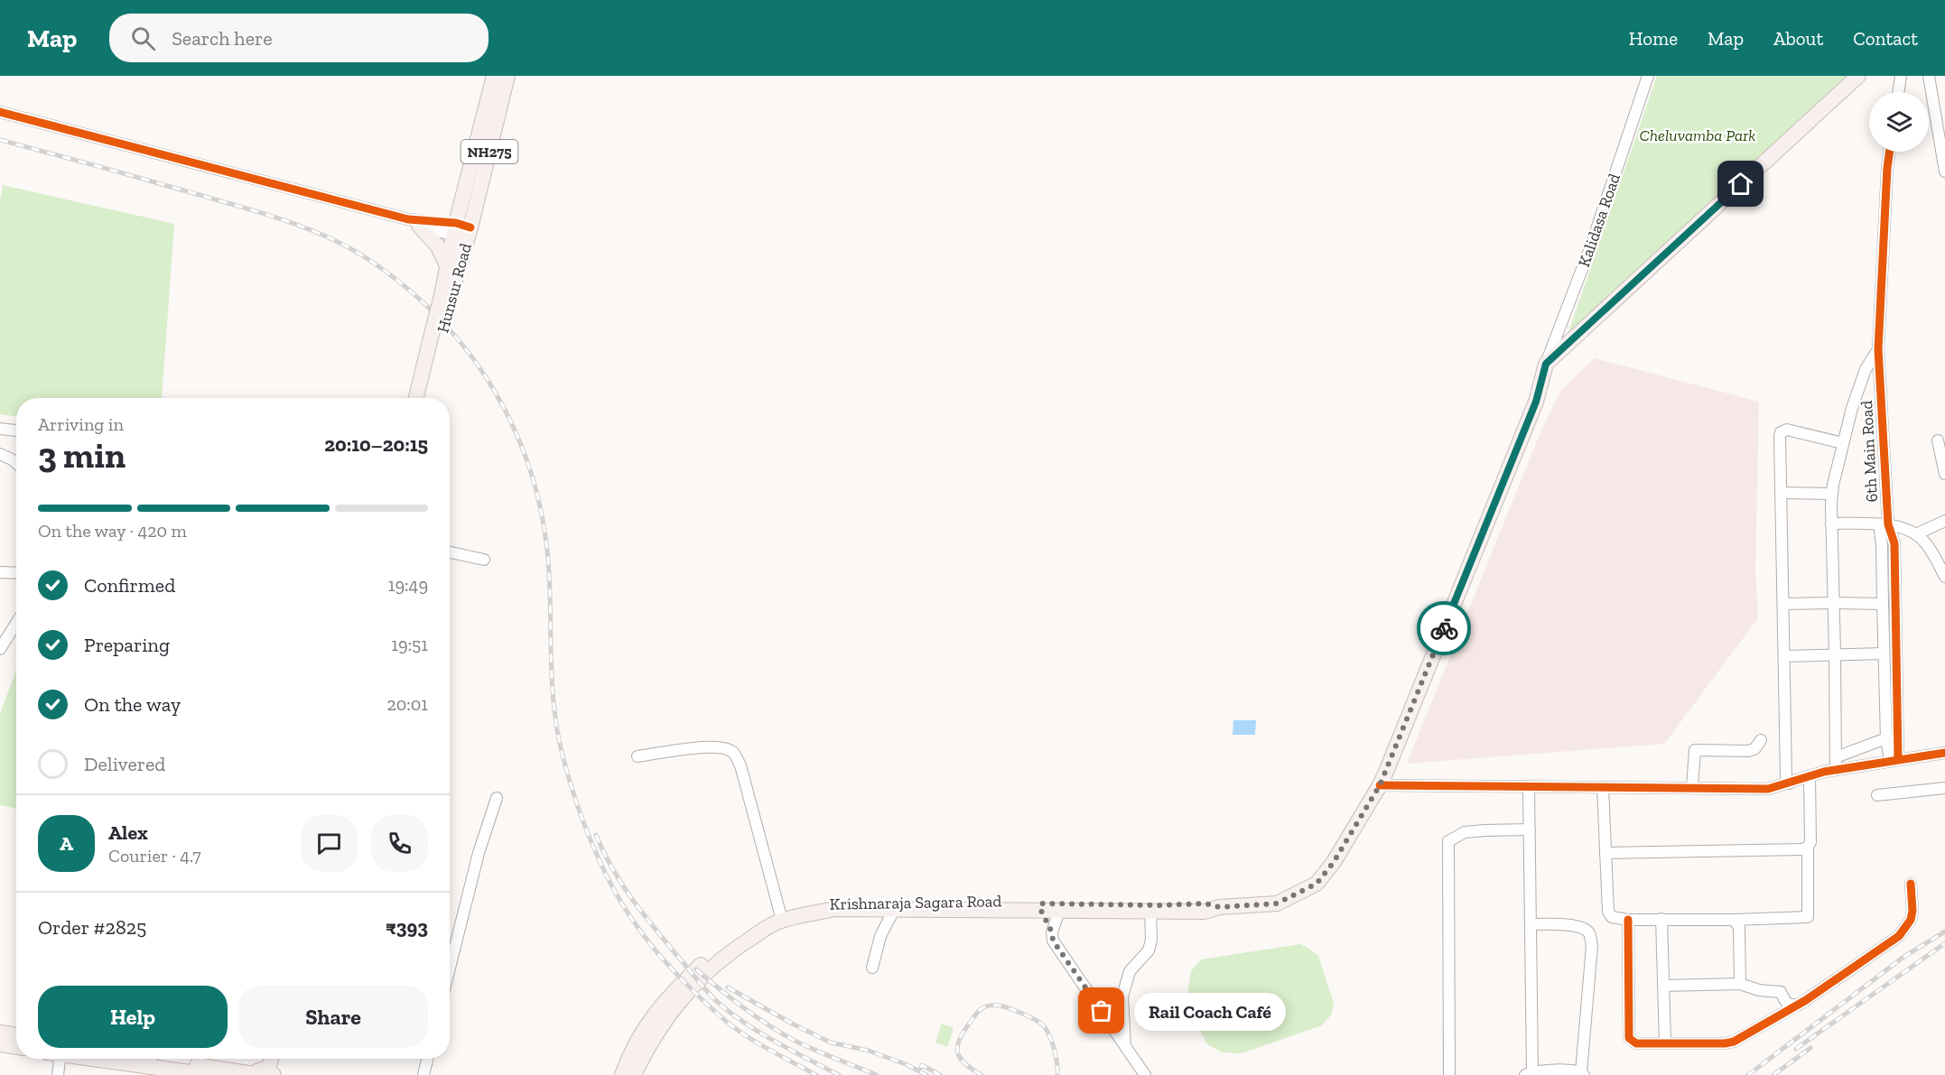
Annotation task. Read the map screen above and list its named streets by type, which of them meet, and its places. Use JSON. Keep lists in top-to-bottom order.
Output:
{
  "streets": {
    "main road": ["NH275", "Hunsur Road", "Krishnaraja Sagara Road"],
    "street": ["Kalidasa Road", "6th Main Road"]
  },
  "crossings": [
    ["Kalidasa Road", "Krishnaraja Sagara Road"]
  ],
  "parks": ["Cheluvamba Park"],
  "places": ["Rail Coach Café"],
  "page": {
    "header": "Map",
    "search": "Search here",
    "nav": [
      "Home",
      "Map",
      "About",
      "Contact"
    ],
    "heading": ["3 min", "Arriving in", "20:10–20:15"],
    "panel": [
      "Alex",
      "Courier · 4.7",
      "Order #2825",
      "₹393"
    ],
    "bar": "On the way · 420 m",
    "list": [
      ["Confirmed", "19:49"],
      ["Preparing", "19:51"],
      ["On the way", "20:01"],
      "Delivered"
    ],
    "round": "A",
    "buttons": ["Help", "Share"],
    "bubble": "Rail Coach Café"
  }
}
